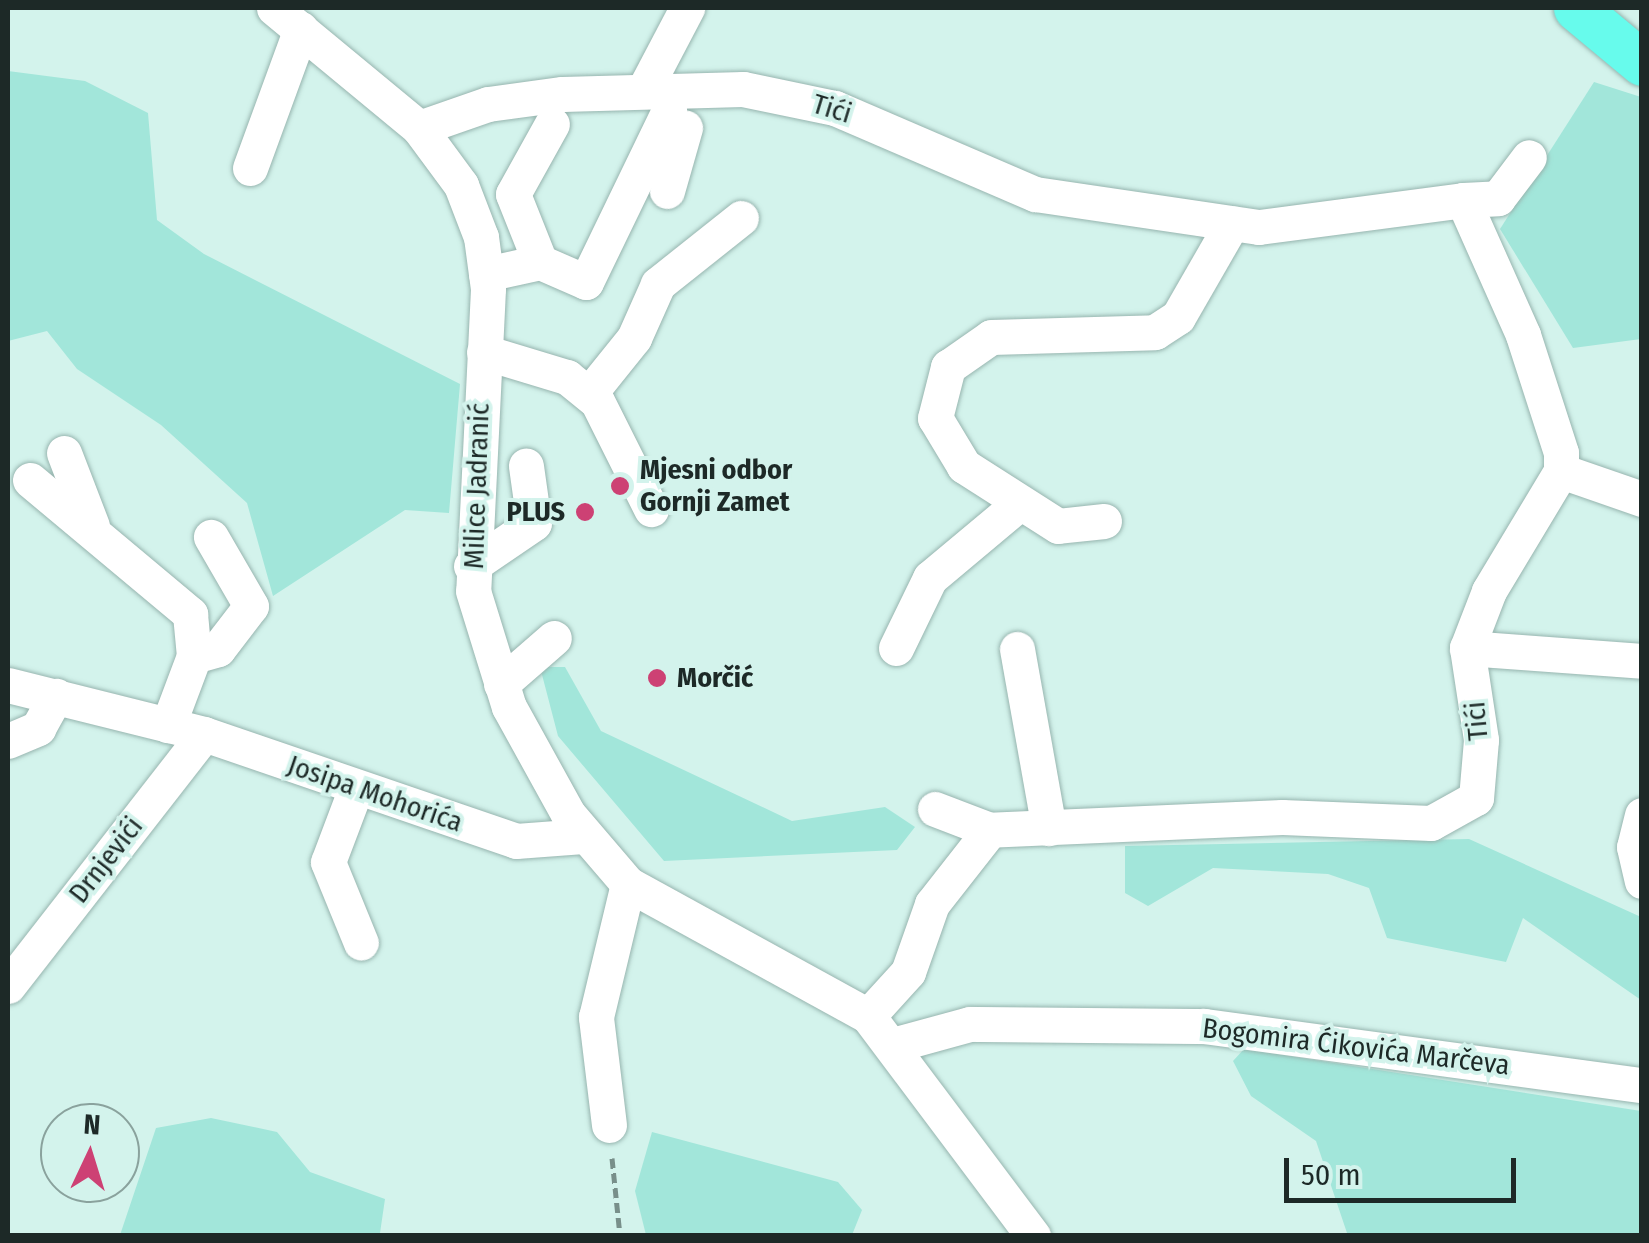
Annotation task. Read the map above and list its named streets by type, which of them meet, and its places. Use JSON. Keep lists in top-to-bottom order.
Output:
{
  "streets": {
    "street": [
      "Tići",
      "Milice Jadranić",
      "Josipa Mohorića",
      "Drnjevići",
      "Bogomira Ćikovića Marčeva"
    ]
  },
  "crossings": [
    ["Tići", "Milice Jadranić"],
    ["Milice Jadranić", "Josipa Mohorića"],
    ["Josipa Mohorića", "Drnjevići"]
  ],
  "places": ["Mjesni odbor Gornji Zamet", "PLUS", "Morčić"],
  "scale_bar": "50 m",
  "north": "top"
}
